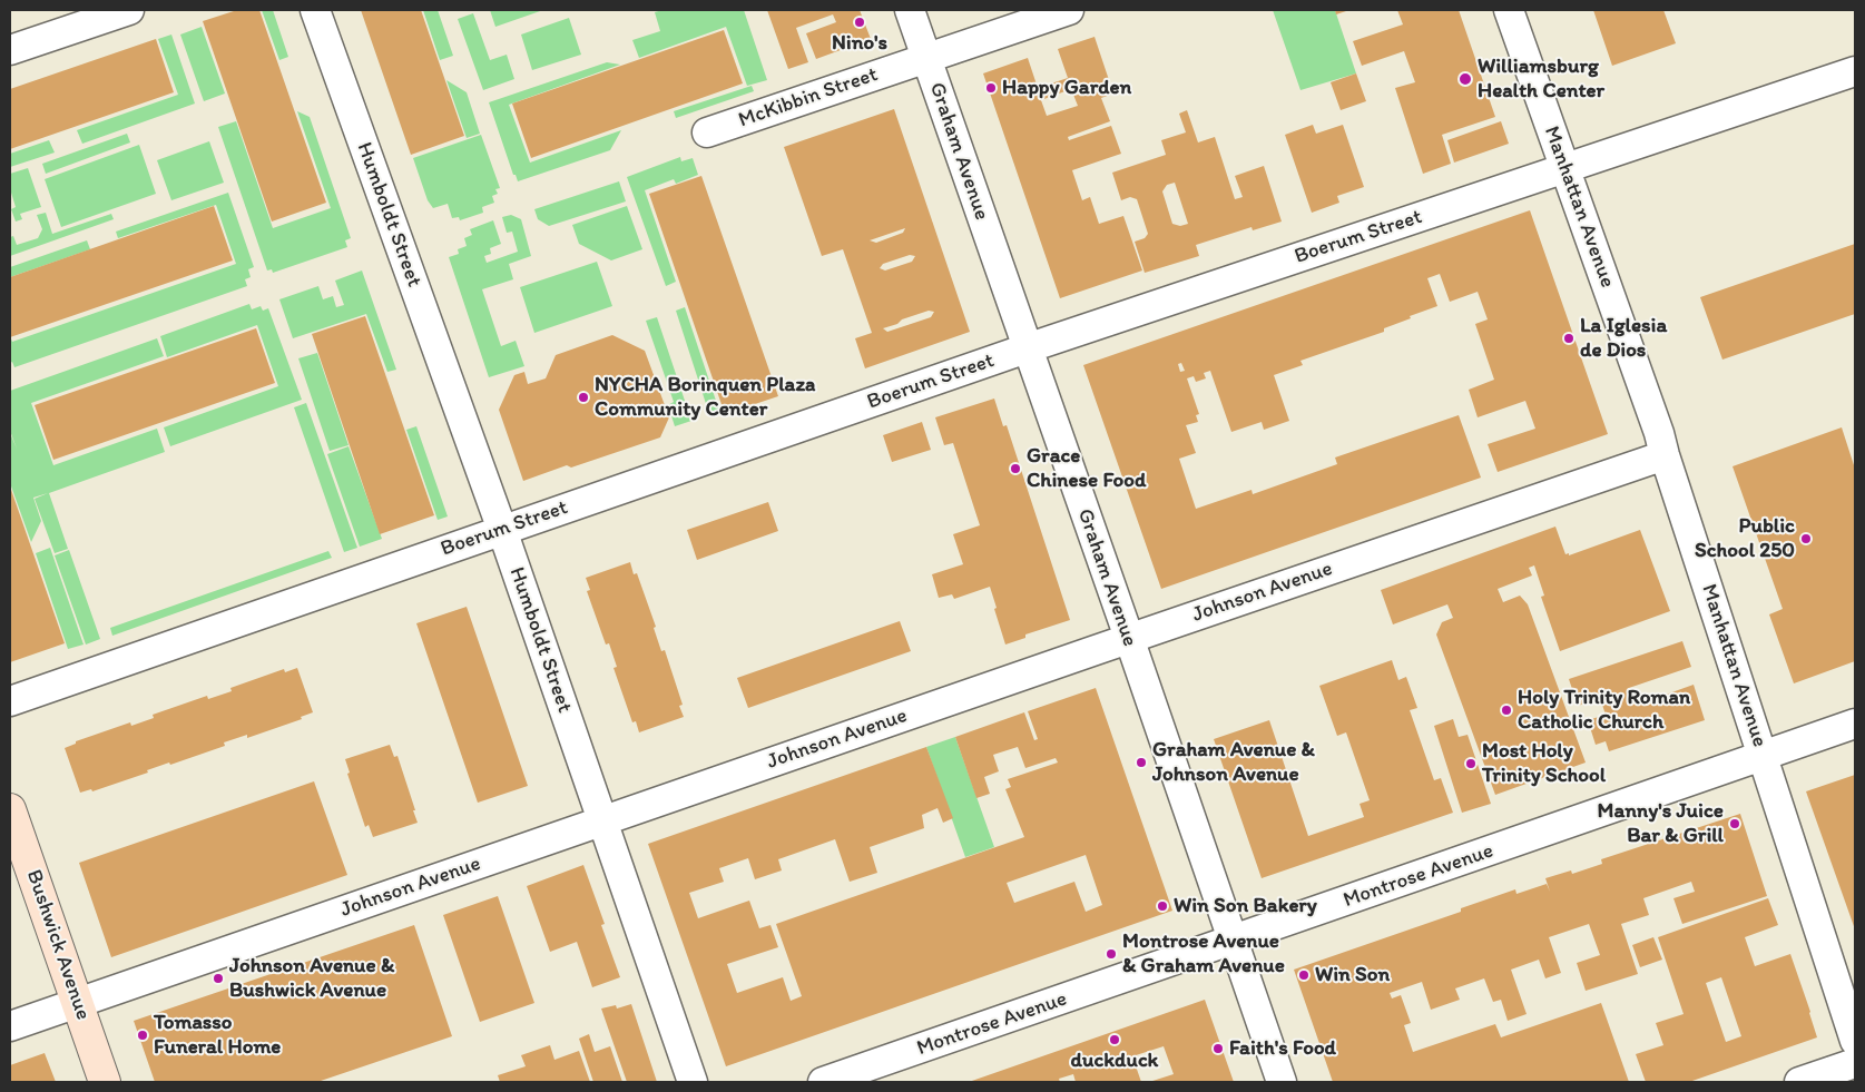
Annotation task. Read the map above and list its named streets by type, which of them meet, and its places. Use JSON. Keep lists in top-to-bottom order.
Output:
{
  "streets": {
    "main road": ["Bushwick Avenue"],
    "street": [
      "McKibbin Street",
      "Graham Avenue",
      "Manhattan Avenue",
      "Humboldt Street",
      "Boerum Street",
      "Johnson Avenue",
      "Montrose Avenue"
    ]
  },
  "crossings": [
    ["McKibbin Street", "Graham Avenue"],
    ["Graham Avenue", "Boerum Street"],
    ["Graham Avenue", "Johnson Avenue"],
    ["Graham Avenue", "Montrose Avenue"],
    ["Manhattan Avenue", "Boerum Street"],
    ["Manhattan Avenue", "Johnson Avenue"],
    ["Manhattan Avenue", "Montrose Avenue"],
    ["Humboldt Street", "Boerum Street"],
    ["Humboldt Street", "Johnson Avenue"],
    ["Johnson Avenue", "Bushwick Avenue"]
  ],
  "places": [
    "Nino's",
    "Williamsburg Health Center",
    "Happy Garden",
    "La Iglesia de Dios",
    "NYCHA Borinquen Plaza Community Center",
    "Grace Chinese Food",
    "Public School 250",
    "Holy Trinity Roman Catholic Church",
    "Graham Avenue & Johnson Avenue",
    "Most Holy Trinity School",
    "Manny's Juice Bar & Grill",
    "Win Son Bakery",
    "Montrose Avenue & Graham Avenue",
    "Win Son",
    "Johnson Avenue & Bushwick Avenue",
    "Tomasso Funeral Home",
    "duckduck",
    "Faith's Food"
  ]
}
